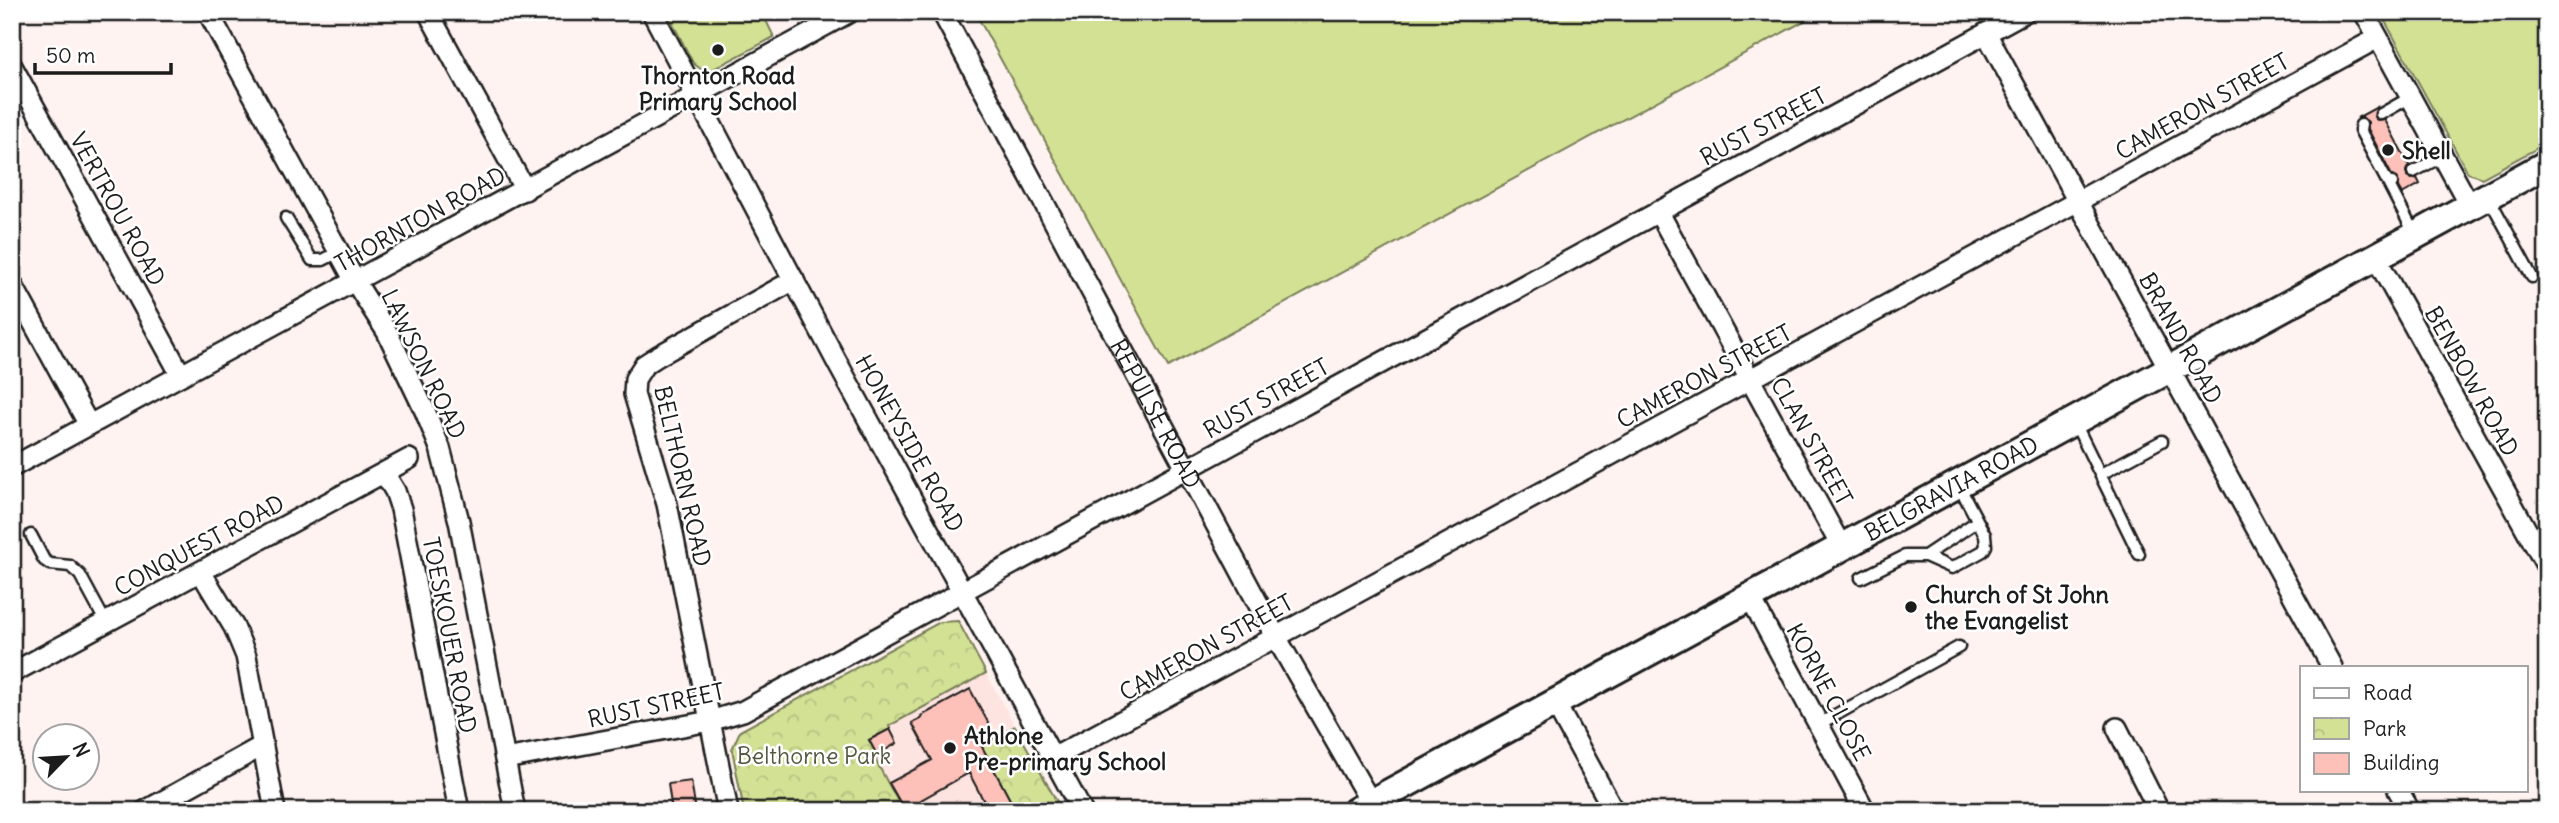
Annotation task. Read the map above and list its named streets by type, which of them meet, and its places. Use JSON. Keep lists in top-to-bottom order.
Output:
{
  "streets": {
    "street": [
      "CAMERON STREET",
      "RUST STREET",
      "VERTROU ROAD",
      "THORNTON ROAD",
      "BRAND ROAD",
      "LAWSON ROAD",
      "BENBOW ROAD",
      "REPULSE ROAD",
      "CLAN STREET",
      "HONEYSIDE ROAD",
      "BELTHORN ROAD",
      "BELGRAVIA ROAD",
      "CONQUEST ROAD",
      "TOESKOUER ROAD",
      "KORNE CLOSE"
    ]
  },
  "crossings": [
    ["CAMERON STREET", "BRAND ROAD"],
    ["CAMERON STREET", "REPULSE ROAD"],
    ["CAMERON STREET", "CLAN STREET"],
    ["CAMERON STREET", "HONEYSIDE ROAD"],
    ["RUST STREET", "BRAND ROAD"],
    ["RUST STREET", "LAWSON ROAD"],
    ["RUST STREET", "REPULSE ROAD"],
    ["RUST STREET", "CLAN STREET"],
    ["RUST STREET", "HONEYSIDE ROAD"],
    ["RUST STREET", "BELTHORN ROAD"],
    ["VERTROU ROAD", "THORNTON ROAD"],
    ["THORNTON ROAD", "LAWSON ROAD"],
    ["THORNTON ROAD", "HONEYSIDE ROAD"],
    ["BRAND ROAD", "BELGRAVIA ROAD"],
    ["BENBOW ROAD", "BELGRAVIA ROAD"],
    ["REPULSE ROAD", "BELGRAVIA ROAD"],
    ["CLAN STREET", "BELGRAVIA ROAD"],
    ["HONEYSIDE ROAD", "BELTHORN ROAD"],
    ["BELGRAVIA ROAD", "KORNE CLOSE"],
    ["CONQUEST ROAD", "TOESKOUER ROAD"]
  ],
  "parks": ["Belthorne Park"],
  "places": [
    "Thornton Road Primary School",
    "Shell",
    "Church of St John the Evangelist",
    "Athlone Pre-primary School"
  ],
  "legend": ["Road", "Park", "Building"],
  "scale_bar": "50 m",
  "north": "top right"
}
